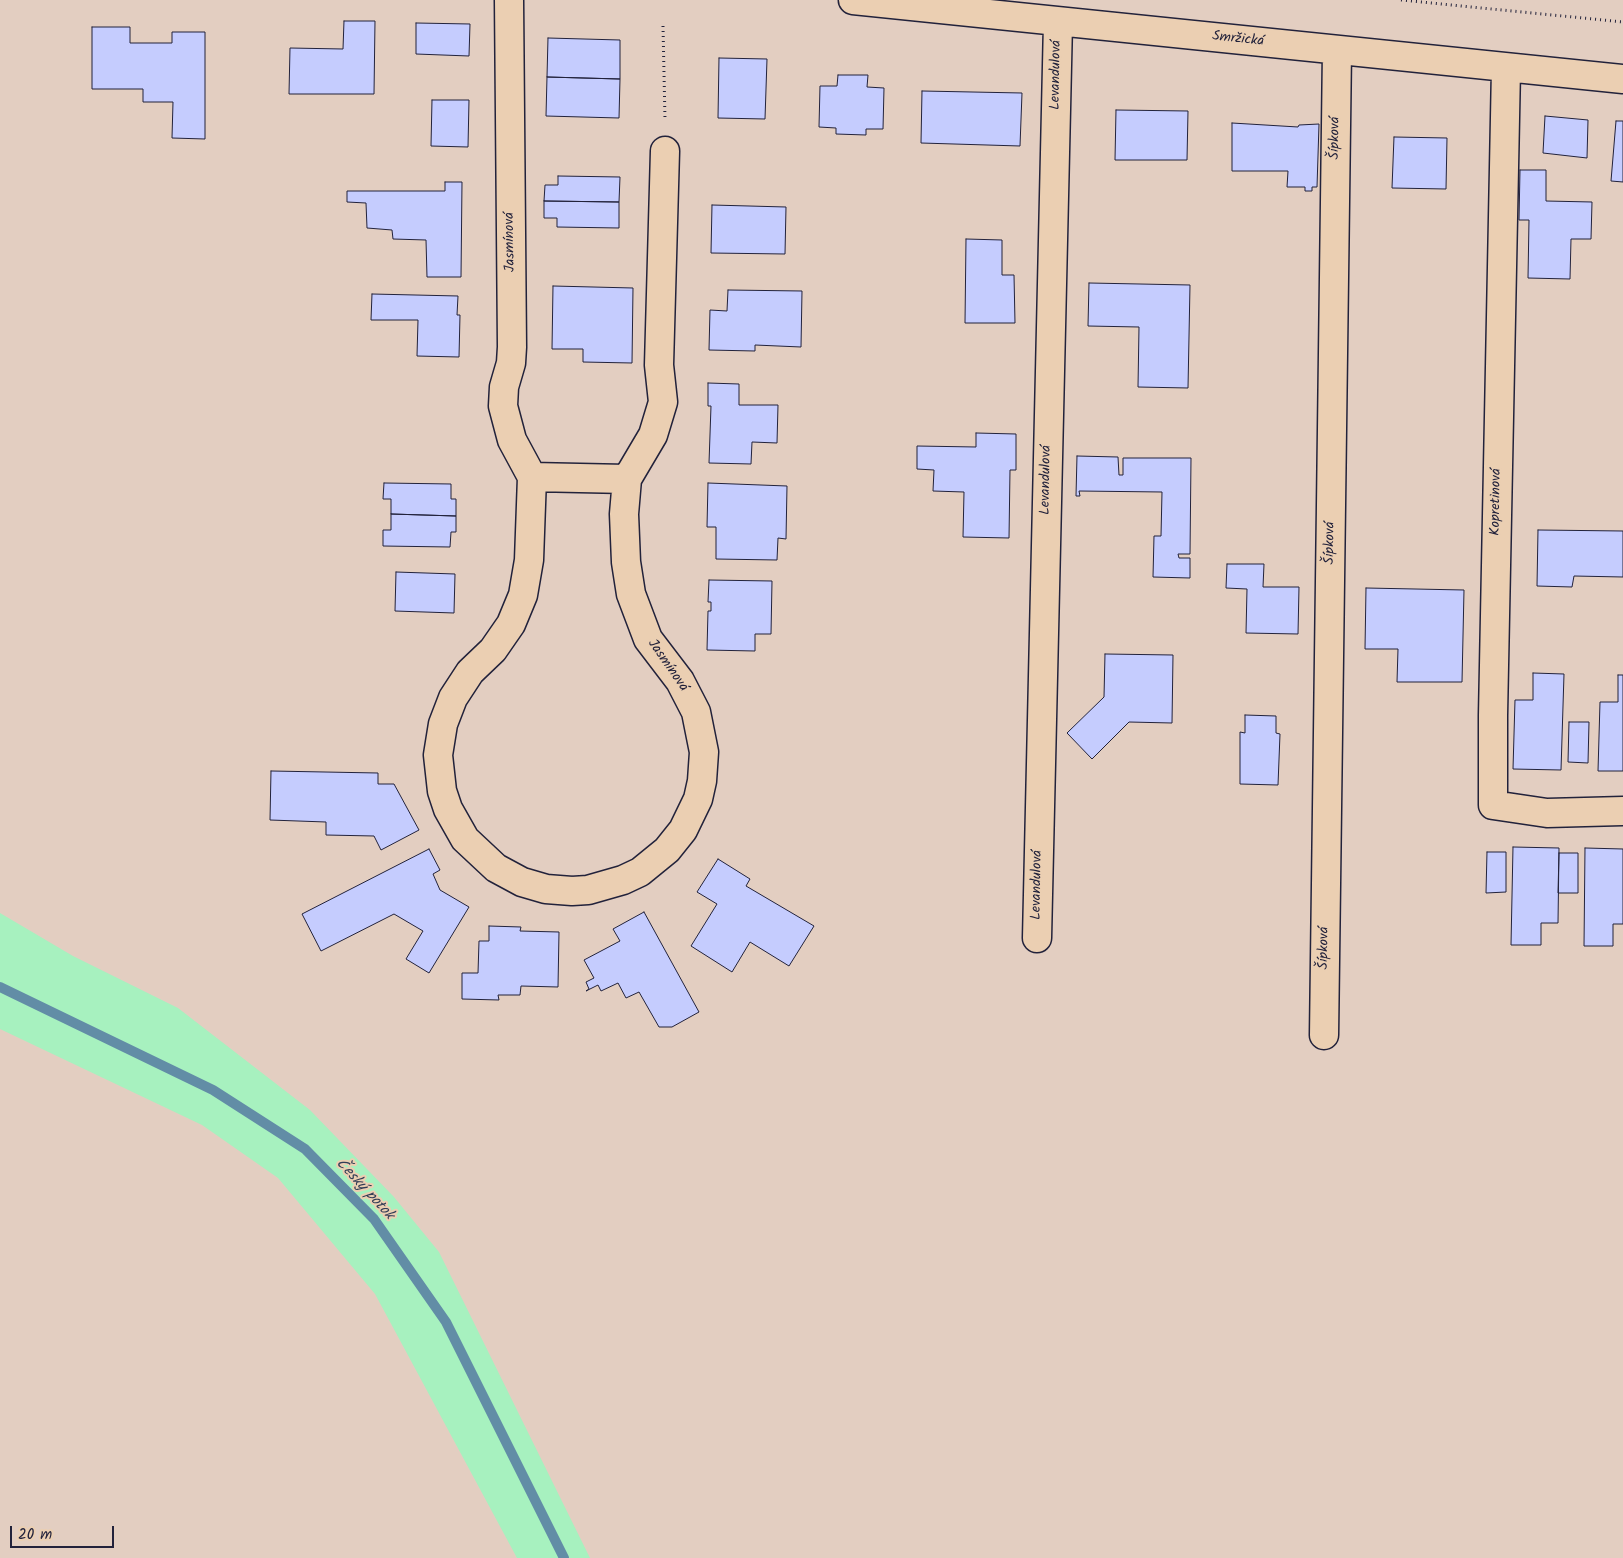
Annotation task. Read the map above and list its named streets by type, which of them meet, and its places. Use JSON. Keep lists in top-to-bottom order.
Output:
{
  "streets": {
    "street": [
      "Smržická",
      "Levandulová",
      "Šípková",
      "Jasmínová",
      "Kopretinová"
    ]
  },
  "crossings": [
    ["Smržická", "Levandulová"],
    ["Smržická", "Šípková"],
    ["Smržická", "Kopretinová"]
  ],
  "water": ["Český potok"],
  "scale_bar": "20 m"
}
